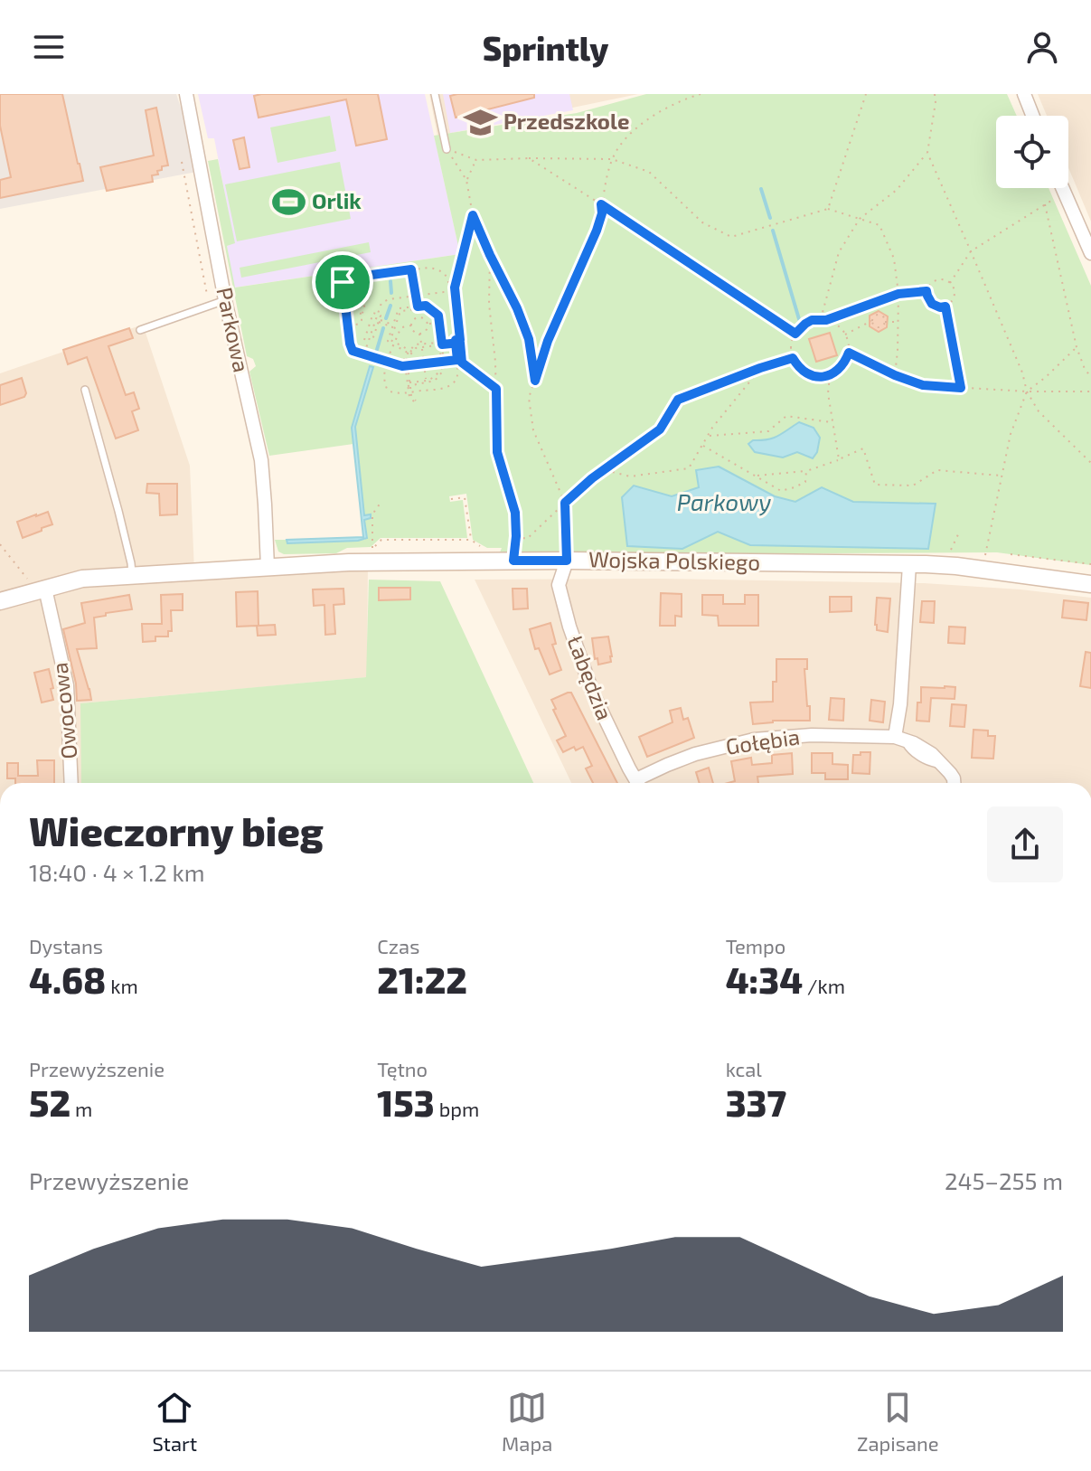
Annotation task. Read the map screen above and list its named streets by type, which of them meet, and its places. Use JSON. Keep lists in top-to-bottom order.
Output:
{
  "streets": {
    "street": [
      "Parkowa",
      "Wojska Polskiego",
      "Łabędzia",
      "Owocowa",
      "Gołębia"
    ]
  },
  "crossings": [
    ["Parkowa", "Wojska Polskiego"],
    ["Wojska Polskiego", "Łabędzia"],
    ["Wojska Polskiego", "Owocowa"]
  ],
  "water": ["Parkowy"],
  "places": {
    "school or university": ["Przedszkole"],
    "sports": ["Orlik"]
  },
  "page": {
    "header": "Sprintly",
    "heading": ["Wieczorny bieg", "18:40 · 4 × 1.2 km"],
    "stats": [
      ["Dystans", "4.68 km"],
      ["Czas", "21:22"],
      ["Tempo", "4:34 /km"],
      ["Przewyższenie", "52 m"],
      ["Tętno", "153 bpm"],
      ["kcal", "337"]
    ],
    "chart": ["Przewyższenie", "245–255 m"],
    "tabs": ["Start", "Mapa", "Zapisane"]
  }
}
